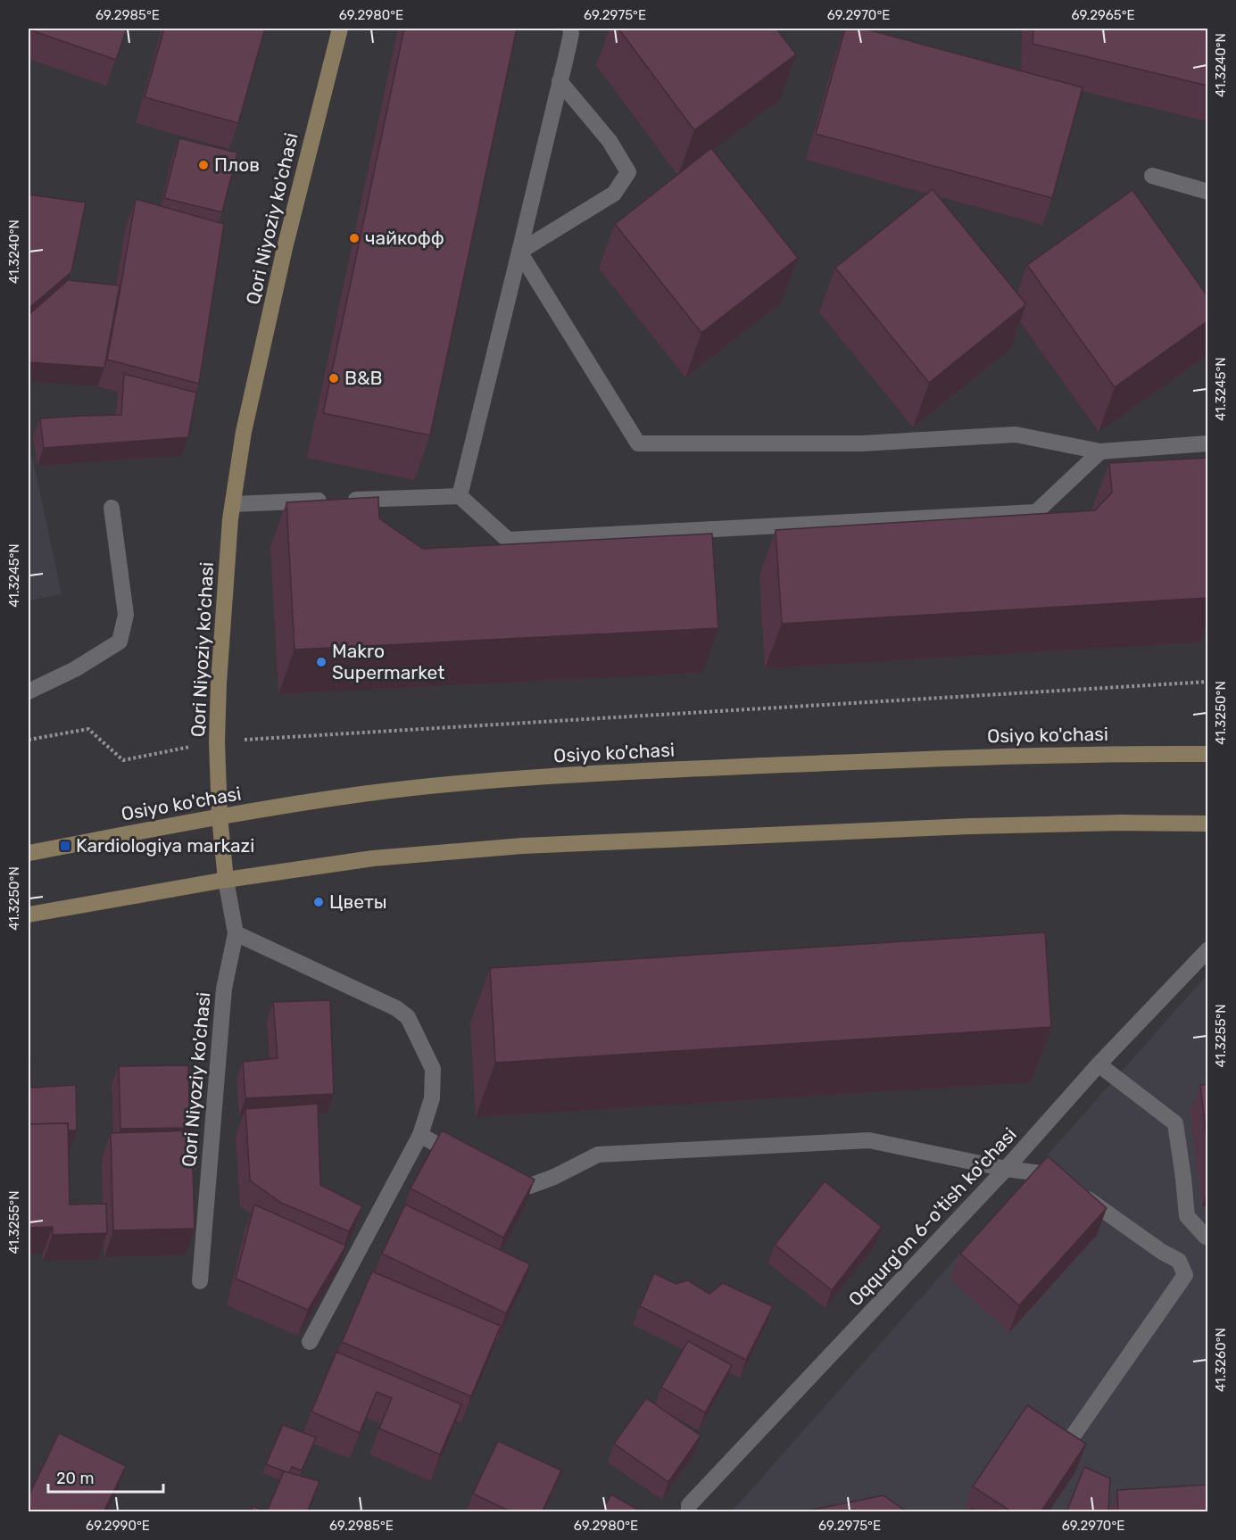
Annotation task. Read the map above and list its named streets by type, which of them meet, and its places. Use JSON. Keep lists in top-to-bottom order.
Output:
{
  "streets": {
    "main road": ["Qori Niyoziy ko'chasi", "Osiyo ko'chasi"],
    "street": ["Oqqurg'on 6-o'tish ko'chasi"]
  },
  "crossings": [
    ["Qori Niyoziy ko'chasi", "Osiyo ko'chasi"]
  ],
  "places": {
    "other": [
      "Плов",
      "чайкофф",
      "B&B",
      "Makro Supermarket",
      "Цветы"
    ],
    "transit": ["Kardiologiya markazi"]
  },
  "scale_bar": "20 m",
  "coordinates": [
    "69.2985°E",
    "69.2980°E",
    "69.2975°E",
    "69.2970°E",
    "69.2965°E",
    "41.3240°N",
    "41.3245°N",
    "41.3250°N",
    "41.3255°N",
    "41.3260°N",
    "69.2990°E"
  ]
}
